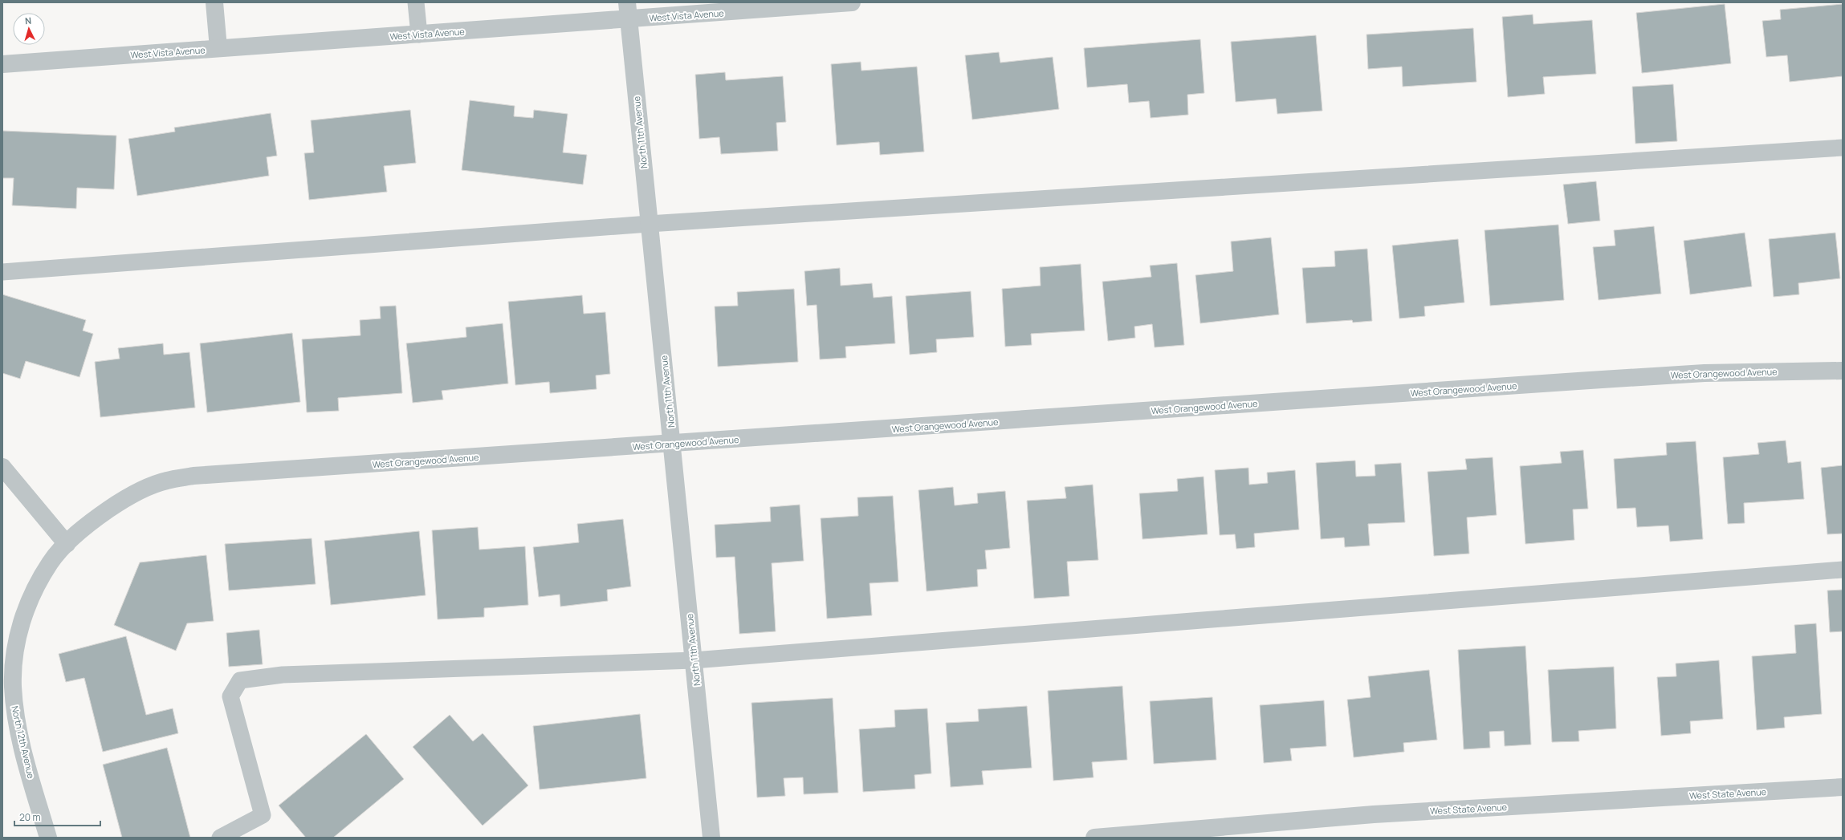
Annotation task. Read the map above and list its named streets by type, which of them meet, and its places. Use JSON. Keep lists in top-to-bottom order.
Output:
{
  "streets": {
    "street": [
      "West Vista Avenue",
      "North 11th Avenue",
      "West Orangewood Avenue",
      "North 12th Avenue",
      "West State Avenue"
    ]
  },
  "crossings": [
    ["West Vista Avenue", "North 11th Avenue"],
    ["North 11th Avenue", "West Orangewood Avenue"],
    ["West Orangewood Avenue", "North 12th Avenue"]
  ],
  "scale_bar": "20 m",
  "north": "top"
}
